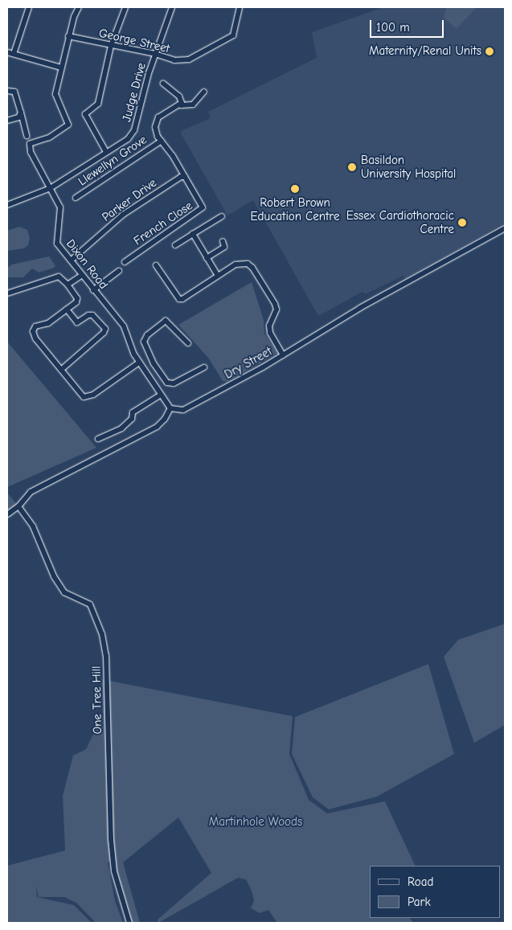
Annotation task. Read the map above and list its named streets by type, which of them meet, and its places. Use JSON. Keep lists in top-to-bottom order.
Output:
{
  "streets": {
    "street": [
      "George Street",
      "Judge Drive",
      "Llewellyn Grove",
      "Parker Drive",
      "French Close",
      "Dixon Road",
      "Dry Street",
      "One Tree Hill"
    ]
  },
  "crossings": [
    ["George Street", "Judge Drive"],
    ["George Street", "Dixon Road"],
    ["Judge Drive", "Dixon Road"],
    ["Llewellyn Grove", "French Close"],
    ["Parker Drive", "French Close"],
    ["Parker Drive", "Dixon Road"],
    ["Dixon Road", "Dry Street"]
  ],
  "parks": ["Martinhole Woods"],
  "places": [
    "Maternity/Renal Units",
    "Basildon University Hospital",
    "Robert Brown Education Centre",
    "Essex Cardiothoracic Centre"
  ],
  "legend": ["Road", "Park"],
  "scale_bar": "100 m"
}
